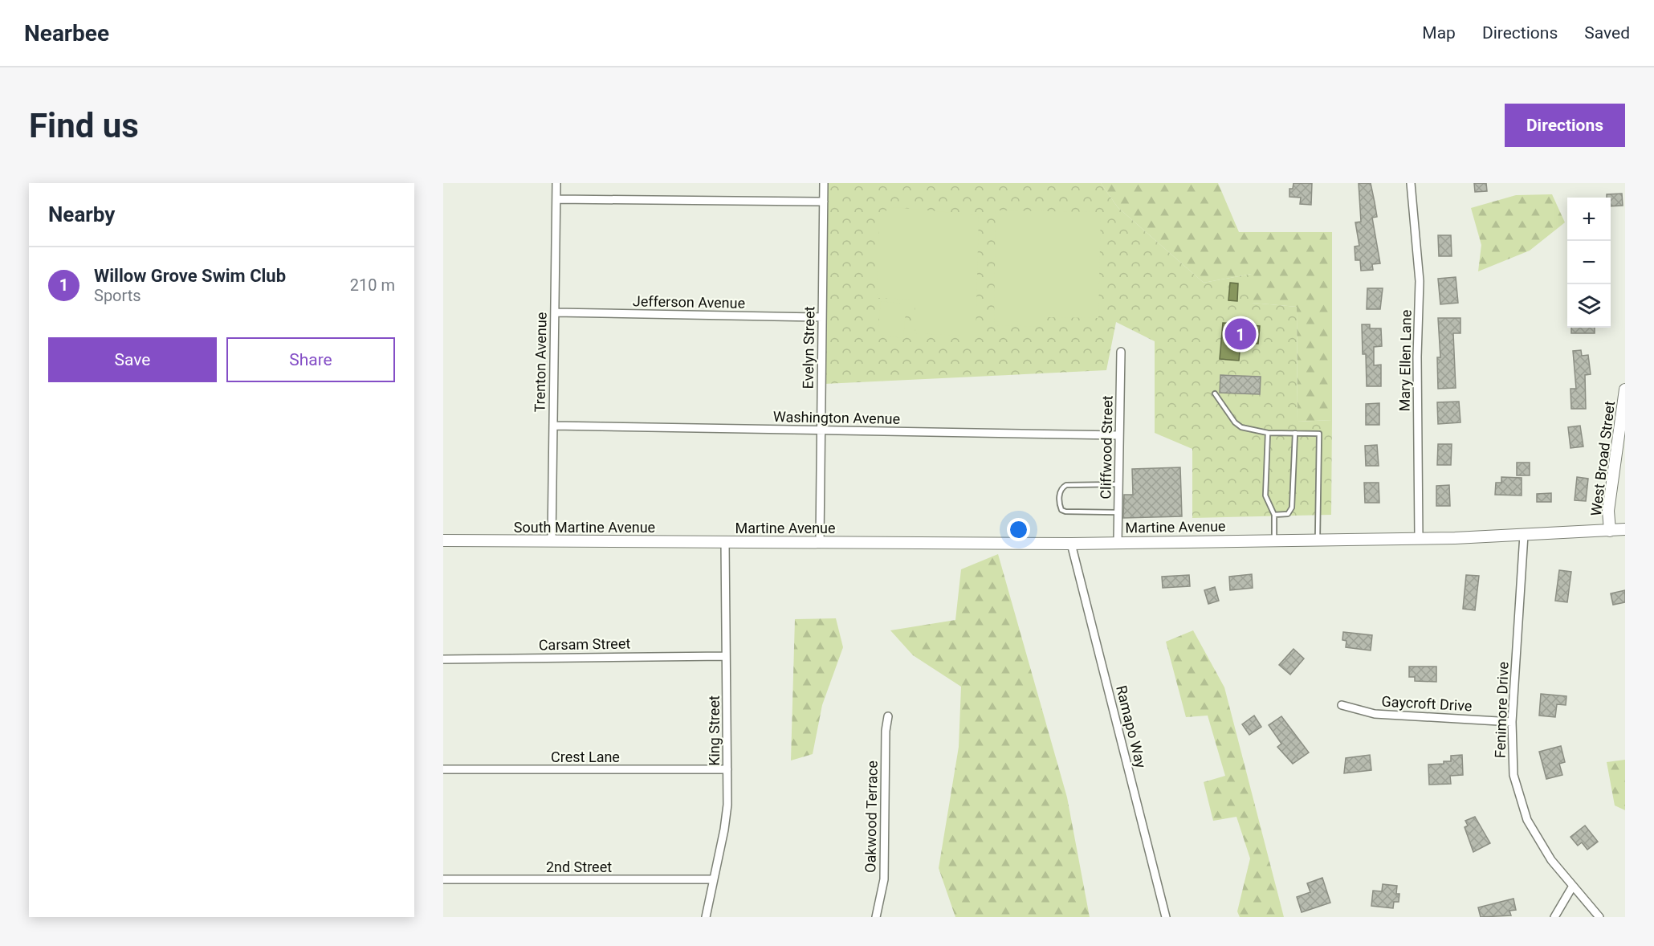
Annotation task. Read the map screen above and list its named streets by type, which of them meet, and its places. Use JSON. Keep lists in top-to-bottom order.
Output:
{
  "streets": {
    "main road": ["West Broad Street", "South Martine Avenue", "Martine Avenue"],
    "street": [
      "Jefferson Avenue",
      "Evelyn Street",
      "Mary Ellen Lane",
      "Trenton Avenue",
      "Washington Avenue",
      "Cliffwood Street",
      "Carsam Street",
      "Gaycroft Drive",
      "Fenimore Drive",
      "Ramapo Way",
      "King Street",
      "Crest Lane",
      "Oakwood Terrace",
      "2nd Street"
    ]
  },
  "crossings": [
    ["Jefferson Avenue", "Evelyn Street"],
    ["Jefferson Avenue", "Trenton Avenue"],
    ["Evelyn Street", "Washington Avenue"],
    ["Evelyn Street", "Martine Avenue"],
    ["Mary Ellen Lane", "Martine Avenue"],
    ["Trenton Avenue", "Washington Avenue"],
    ["Trenton Avenue", "South Martine Avenue"],
    ["Washington Avenue", "Cliffwood Street"],
    ["Cliffwood Street", "Martine Avenue"],
    ["West Broad Street", "Martine Avenue"],
    ["South Martine Avenue", "Martine Avenue"],
    ["South Martine Avenue", "King Street"],
    ["Martine Avenue", "Fenimore Drive"],
    ["Martine Avenue", "Ramapo Way"],
    ["Martine Avenue", "King Street"],
    ["Carsam Street", "King Street"],
    ["Gaycroft Drive", "Fenimore Drive"],
    ["King Street", "Crest Lane"],
    ["King Street", "2nd Street"]
  ],
  "page": {
    "header": "Nearbee",
    "nav": ["Map", "Directions", "Saved"],
    "buttons": [
      "Directions",
      ["Save", "Share"]
    ],
    "title": "Find us",
    "heading": "Nearby",
    "map_buttons": ["+", "−"],
    "list": [
      {
        "mark": "1",
        "name": "Willow Grove Swim Club",
        "note": "Sports",
        "value": "210 m"
      }
    ],
    "pins": "1"
  }
}
